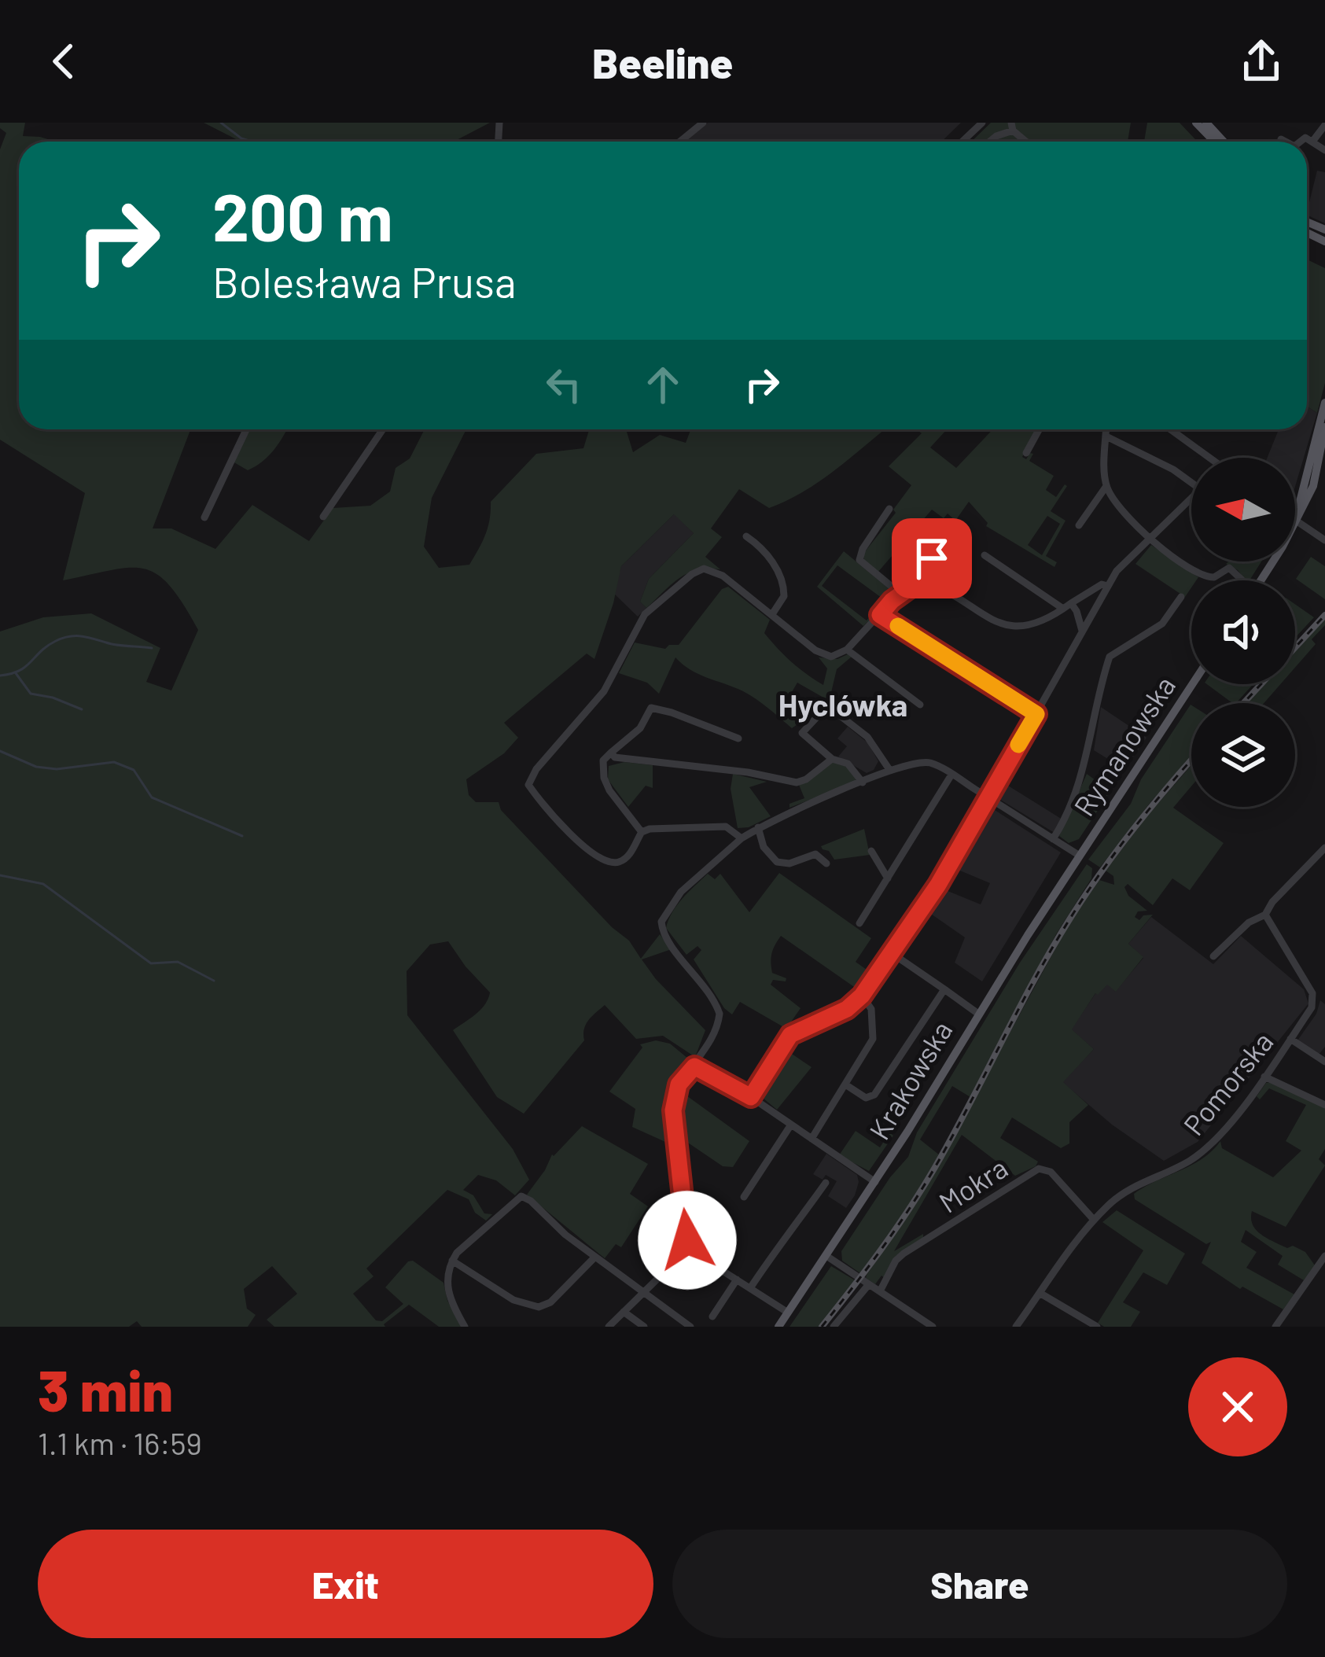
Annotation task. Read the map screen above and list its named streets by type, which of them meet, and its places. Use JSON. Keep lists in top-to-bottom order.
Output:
{
  "streets": {
    "main road": ["Rymanowska", "Krakowska"],
    "street": ["Pomorska", "Mokra"]
  },
  "crossings": [
    ["Rymanowska", "Krakowska"],
    ["Pomorska", "Mokra"]
  ],
  "districts": ["Hyclówka"],
  "north": "left",
  "page": {
    "header": "Beeline",
    "turn": ["200 m", "Bolesława Prusa"],
    "heading": ["3 min", "1.1 km · 16:59"],
    "buttons": ["Exit", "Share"]
  }
}
